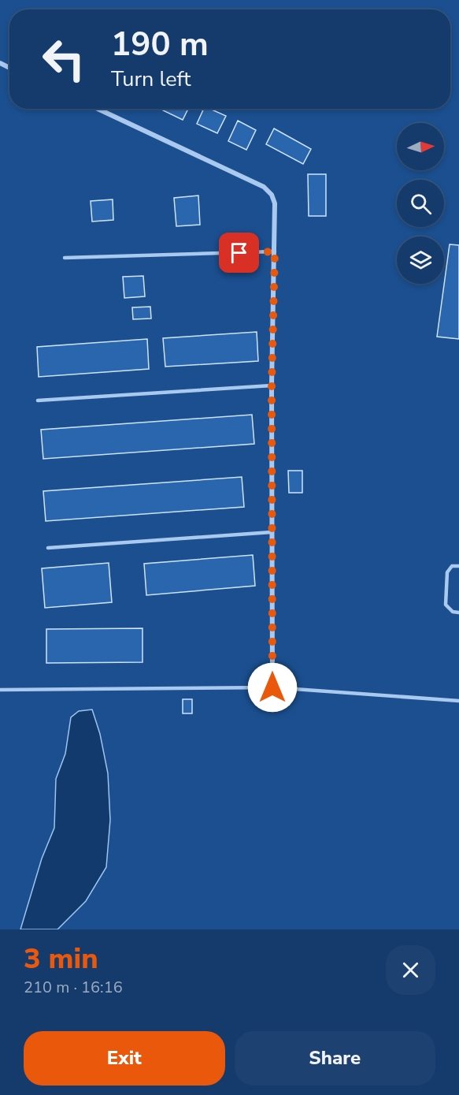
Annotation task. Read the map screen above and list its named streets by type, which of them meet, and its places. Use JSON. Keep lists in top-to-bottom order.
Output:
{
  "north": "right",
  "page": {
    "turn": ["190 m", "Turn left"],
    "heading": ["3 min", "210 m · 16:16"],
    "buttons": ["Exit", "Share"]
  }
}
